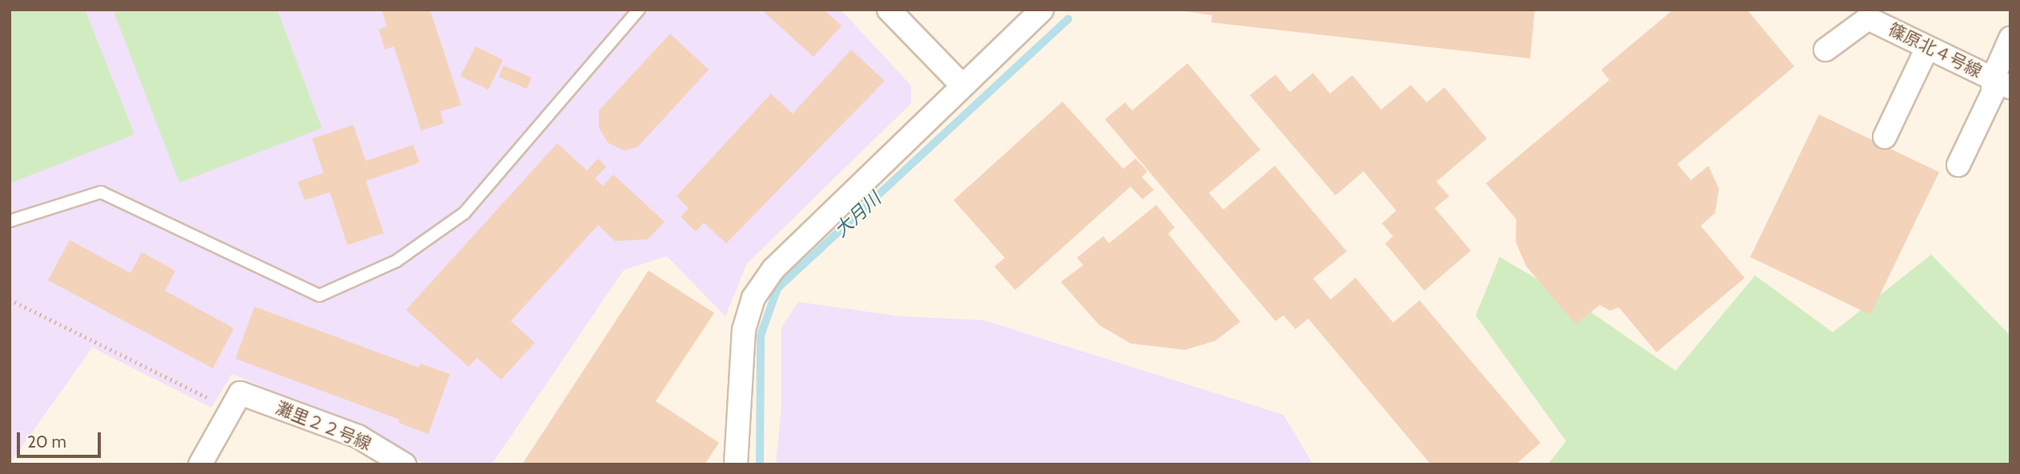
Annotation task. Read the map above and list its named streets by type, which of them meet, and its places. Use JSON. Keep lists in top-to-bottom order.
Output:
{
  "streets": {
    "street": ["篠原北４号線", "灘里２２号線"]
  },
  "water": ["大月川"],
  "scale_bar": "20 m"
}
